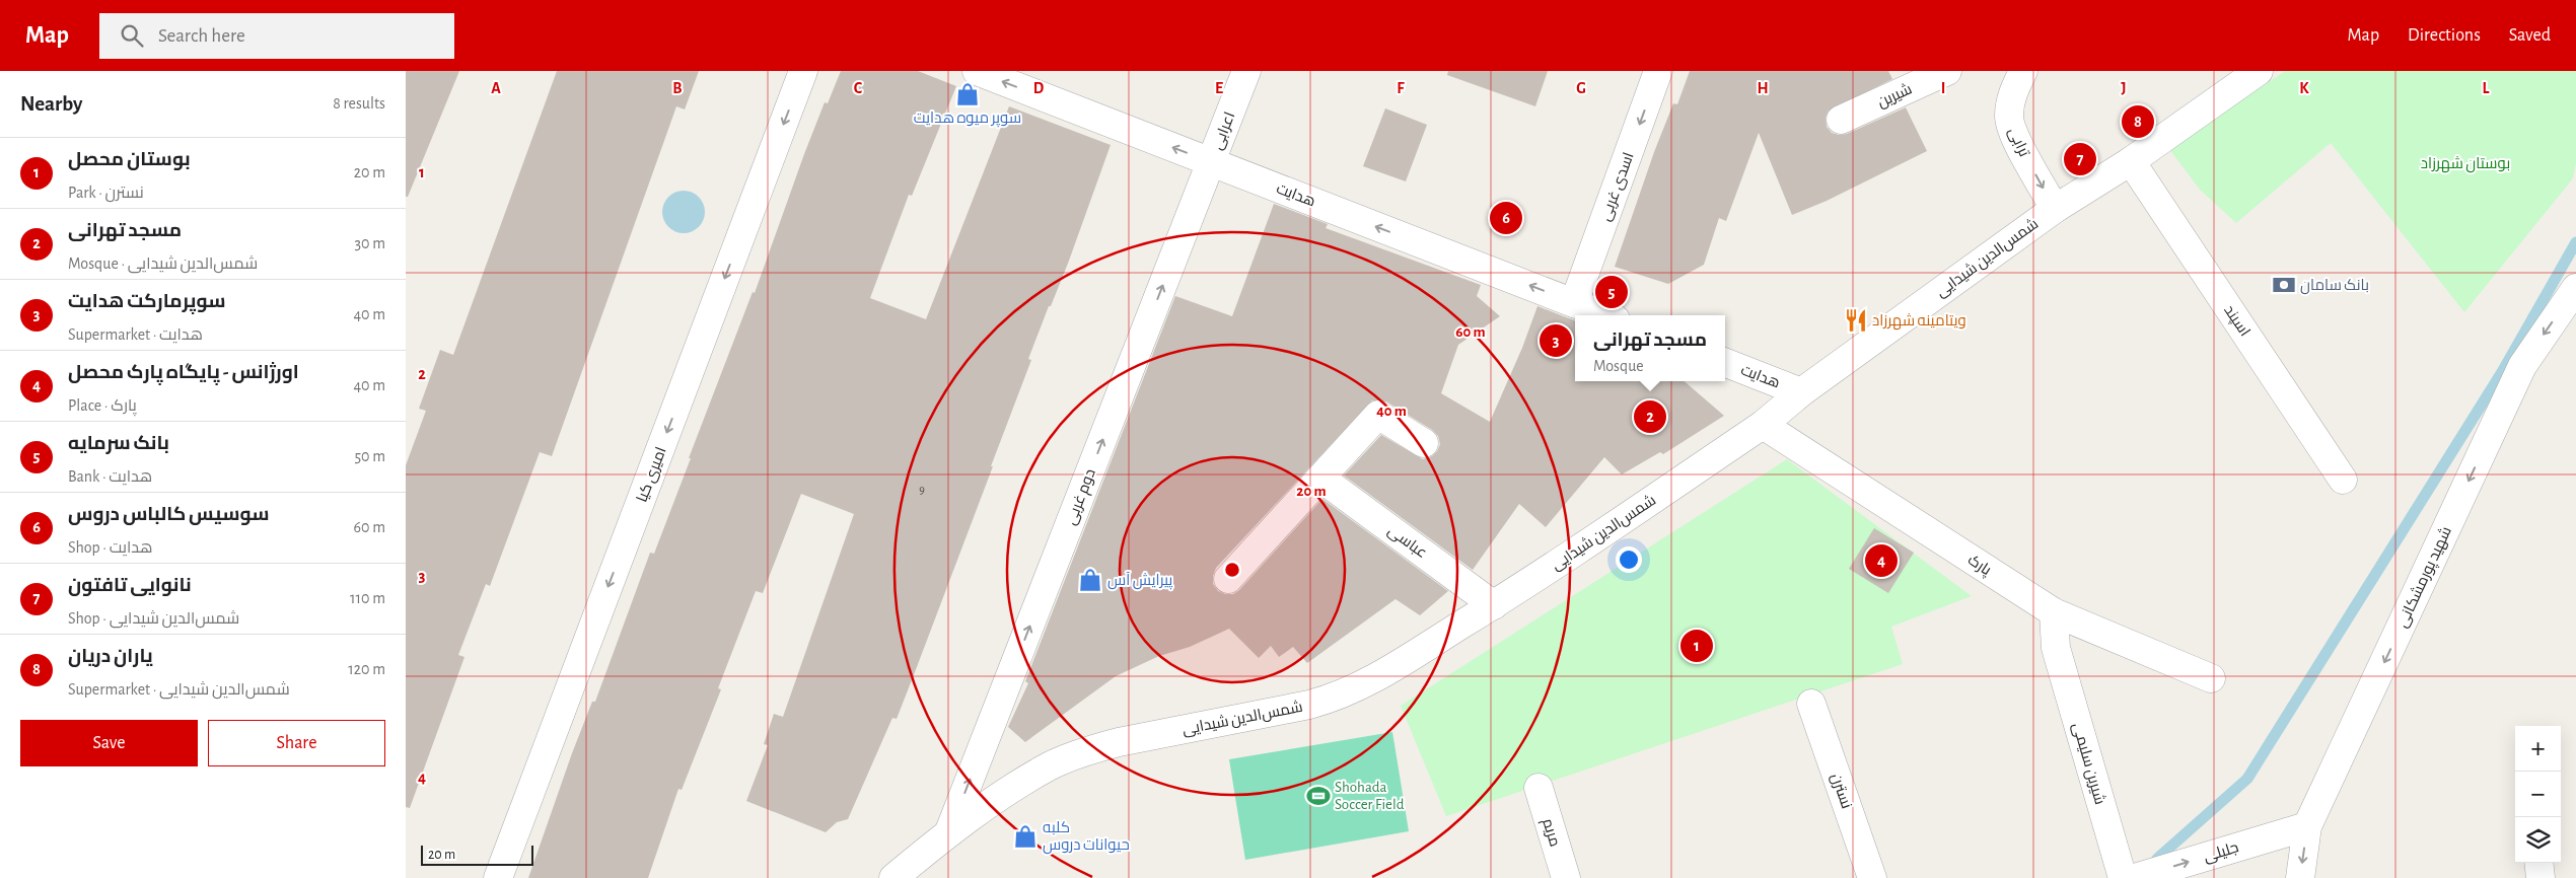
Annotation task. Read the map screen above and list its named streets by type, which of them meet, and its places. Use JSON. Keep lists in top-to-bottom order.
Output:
{
  "streets": {
    "street": [
      "شیرین",
      "اعرابی",
      "ترابی",
      "اسدی غربی",
      "هدایت",
      "شمس‌الدین شیدایی",
      "اسپند",
      "امیری کیا",
      "دوم غربی",
      "عباسی",
      "پارک",
      "شهید پورمشکانی",
      "شیرین سلیمی",
      "نسترن",
      "مریم",
      "جلیلی"
    ]
  },
  "crossings": [
    ["اعرابی", "هدایت"],
    ["اعرابی", "دوم غربی"],
    ["ترابی", "شمس‌الدین شیدایی"],
    ["اسدی غربی", "هدایت"],
    ["هدایت", "شمس‌الدین شیدایی"],
    ["هدایت", "دوم غربی"],
    ["شمس‌الدین شیدایی", "اسپند"],
    ["شمس‌الدین شیدایی", "دوم غربی"],
    ["شمس‌الدین شیدایی", "عباسی"],
    ["شمس‌الدین شیدایی", "پارک"],
    ["پارک", "شیرین سلیمی"],
    ["شهید پورمشکانی", "جلیلی"]
  ],
  "one_way": [
    "ترابی",
    "اسدی غربی",
    "هدایت",
    "امیری کیا",
    "دوم غربی",
    "شهید پورمشکانی",
    "جلیلی"
  ],
  "parks": ["بوستان شهرزاد"],
  "places": {
    "shop": ["سوپر میوه هدایت", "پیرایش آس", "کلبه حیوانات دروس"],
    "bank": ["بانک سامان"],
    "restaurant": ["ویتامینه شهرزاد"],
    "sports": ["Shohada Soccer Field"]
  },
  "house_numbers": ["9"],
  "scale_bar": "20 m",
  "page": {
    "header": "Map",
    "search": "Search here",
    "nav": ["Map", "Directions", "Saved"],
    "heading": ["Nearby", "8 results"],
    "pins": [
      "8",
      "7",
      "6",
      "5",
      "3",
      "2",
      "4",
      "1"
    ],
    "list": [
      {
        "mark": "1",
        "name": "بوستان محصل",
        "note": "Park · نسترن",
        "value": "20 m"
      },
      {
        "mark": "2",
        "name": "مسجد تهرانی",
        "note": "Mosque · شمس‌الدین شیدایی",
        "value": "30 m"
      },
      {
        "mark": "3",
        "name": "سوپرمارکت هدایت",
        "note": "Supermarket · هدایت",
        "value": "40 m"
      },
      {
        "mark": "4",
        "name": "اورژانس - پایگاه پارک محصل",
        "note": "Place · پارک",
        "value": "40 m"
      },
      {
        "mark": "5",
        "name": "بانک سرمایه",
        "note": "Bank · هدایت",
        "value": "50 m"
      },
      {
        "mark": "6",
        "name": "سوسیس کالباس دروس",
        "note": "Shop · هدایت",
        "value": "60 m"
      },
      {
        "mark": "7",
        "name": "نانوایی تافتون",
        "note": "Shop · شمس‌الدین شیدایی",
        "value": "110 m"
      },
      {
        "mark": "8",
        "name": "یاران دریان",
        "note": "Supermarket · شمس‌الدین شیدایی",
        "value": "120 m"
      }
    ],
    "popup": ["مسجد تهرانی", "Mosque"],
    "buttons": ["Save", "Share"],
    "map_buttons": ["+", "−"],
    "scale": "20 m"
  },
  "grid": {
    "columns": [
      "A",
      "B",
      "C",
      "D",
      "E",
      "F",
      "G",
      "H",
      "I",
      "J",
      "K",
      "L"
    ],
    "rows": [
      "1",
      "2",
      "3",
      "4"
    ]
  },
  "rings": ["60 m", "40 m", "20 m"]
}
